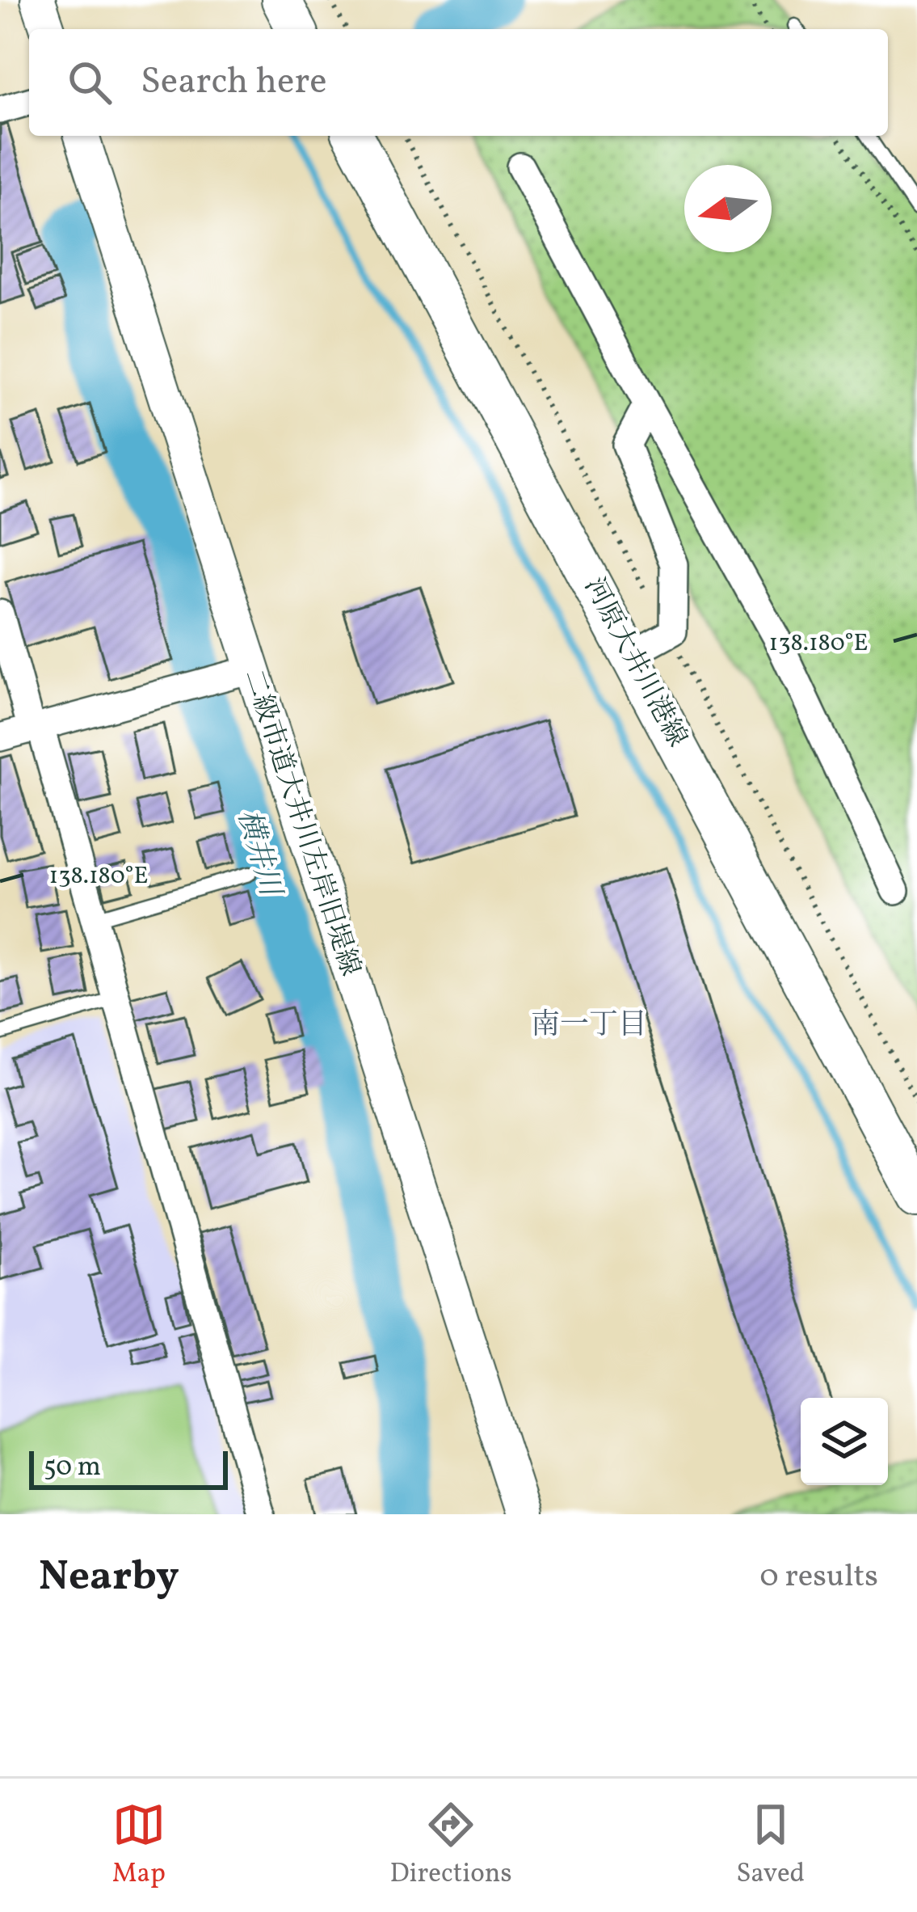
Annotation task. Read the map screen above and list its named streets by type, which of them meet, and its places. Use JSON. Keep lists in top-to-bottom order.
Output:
{
  "streets": {
    "main road": ["河原大井川港線"],
    "street": ["二級市道大井川左岸旧堤線"]
  },
  "districts": ["南一丁目"],
  "water": ["横井川"],
  "scale_bar": "50 m",
  "north": "left",
  "page": {
    "search": "Search here",
    "scale": "50 m",
    "heading": ["Nearby", "0 results"],
    "nav": ["Map", "Directions", "Saved"]
  },
  "coordinates": ["138.180°E"]
}
